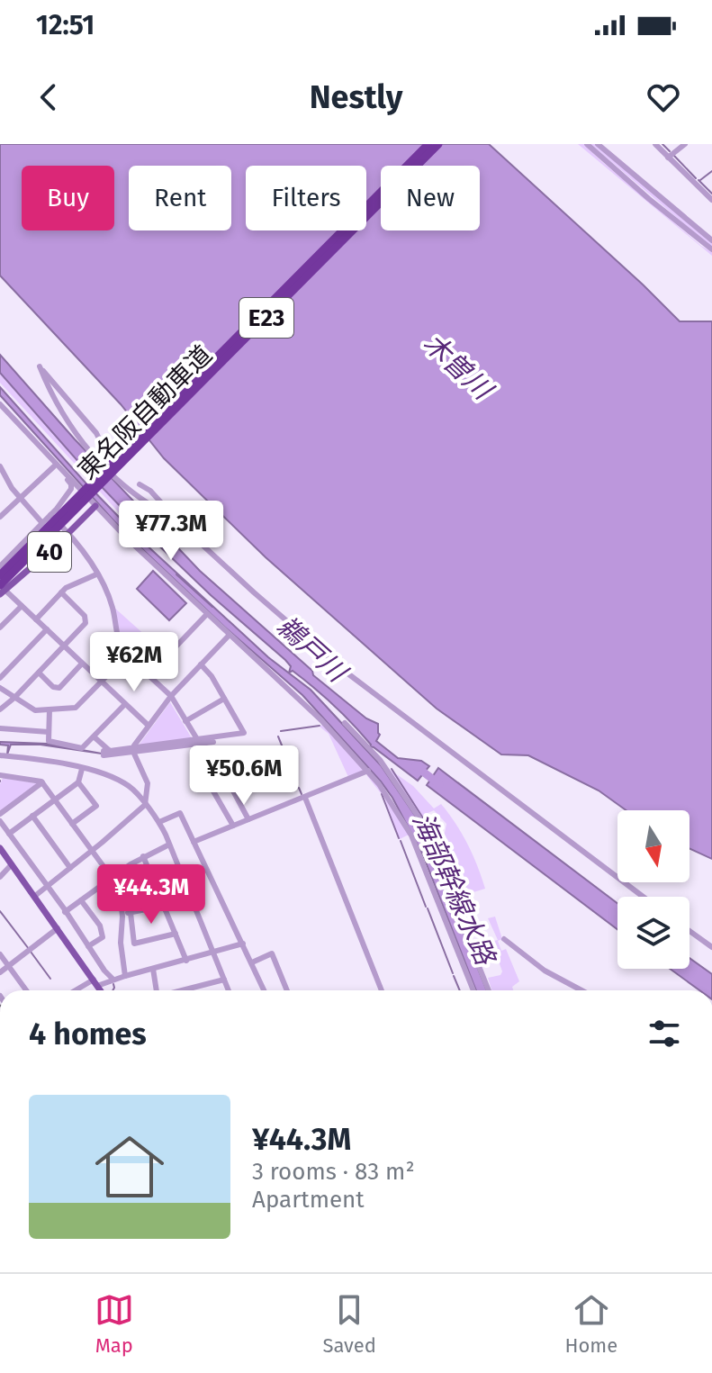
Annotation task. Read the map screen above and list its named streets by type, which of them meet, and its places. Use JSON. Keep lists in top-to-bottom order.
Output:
{
  "streets": {
    "highway": ["E23", "東名阪自動車道"],
    "main road": ["40"]
  },
  "crossings": [
    ["東名阪自動車道", "40"]
  ],
  "water": ["木曽川", "鵜戸川", "海部幹線水路"],
  "north": "bottom",
  "page": {
    "status": "12:51",
    "header": "Nestly",
    "chip": [
      "Buy",
      "Rent",
      "Filters",
      "New"
    ],
    "price": [
      "¥77.3M",
      "¥62M",
      "¥50.6M",
      "¥44.3M"
    ],
    "heading": "4 homes",
    "list": [
      {
        "name": "¥44.3M",
        "note": "3 rooms · 83 m² · Apartment"
      }
    ],
    "tabs": ["Map", "Saved", "Home"]
  }
}
